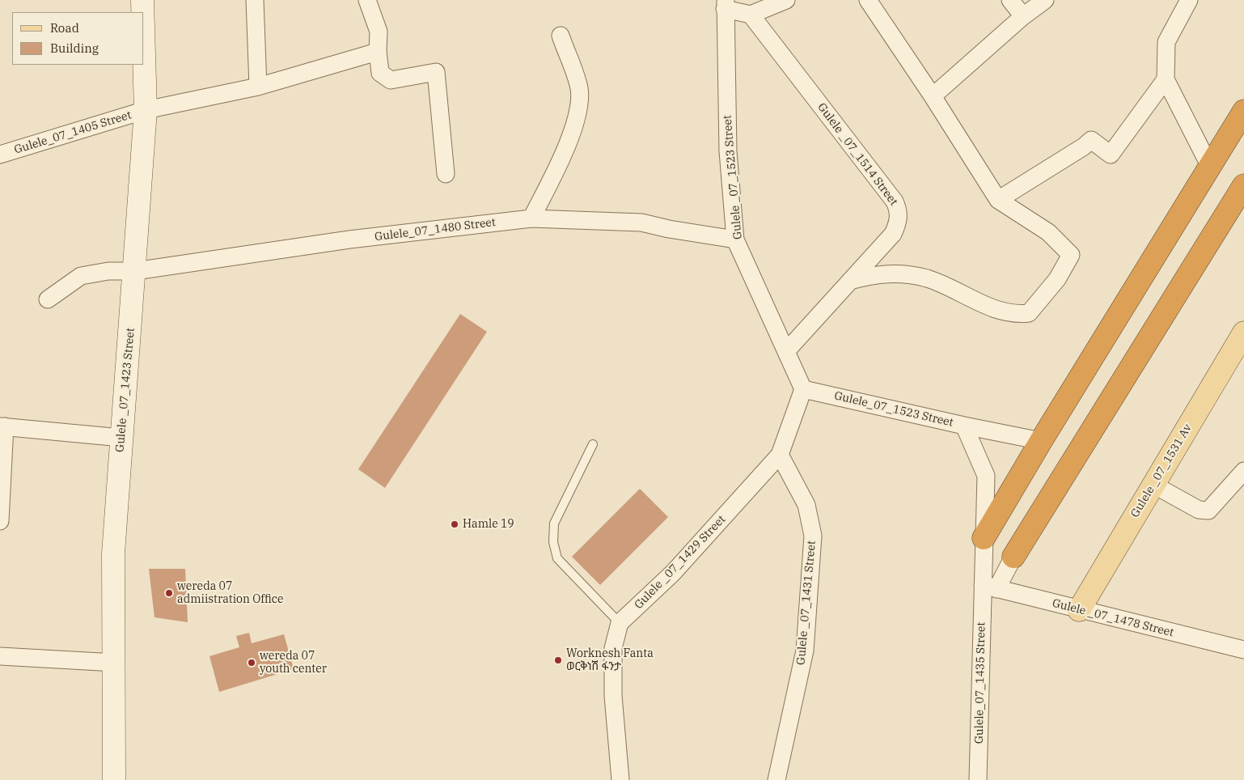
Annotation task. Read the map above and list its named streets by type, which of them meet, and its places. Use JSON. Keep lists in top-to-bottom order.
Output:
{
  "streets": {
    "main road": ["Gulele _07_1423 Street", "Gulele _07_1531 Av"],
    "street": [
      "Gulele_07_1405 Street",
      "Gulele _07_1514 Street",
      "Gulele _07_1523 Street",
      "Gulele_07_1480 Street",
      "Gulele_07_1523 Street",
      "Gulele _07_1429 Street",
      "Gulele _07_1431 Street",
      "Gulele _07_1478 Street",
      "Gulele_07_1435 Street"
    ]
  },
  "crossings": [
    ["Gulele_07_1405 Street", "Gulele _07_1423 Street"],
    ["Gulele _07_1514 Street", "Gulele _07_1523 Street"],
    ["Gulele _07_1523 Street", "Gulele_07_1480 Street"],
    ["Gulele _07_1523 Street", "Gulele_07_1523 Street"],
    ["Gulele_07_1480 Street", "Gulele _07_1423 Street"],
    ["Gulele_07_1523 Street", "Gulele _07_1478 Street"],
    ["Gulele_07_1523 Street", "Gulele_07_1435 Street"],
    ["Gulele _07_1531 Av", "Gulele _07_1478 Street"],
    ["Gulele _07_1429 Street", "Gulele _07_1431 Street"],
    ["Gulele _07_1478 Street", "Gulele_07_1435 Street"]
  ],
  "places": [
    "Hamle 19",
    "wereda 07 admiistration Office",
    "Worknesh Fanta ወርቅነሽ ፋንታ",
    "wereda 07 youth center"
  ],
  "legend": ["Road", "Building"]
}
